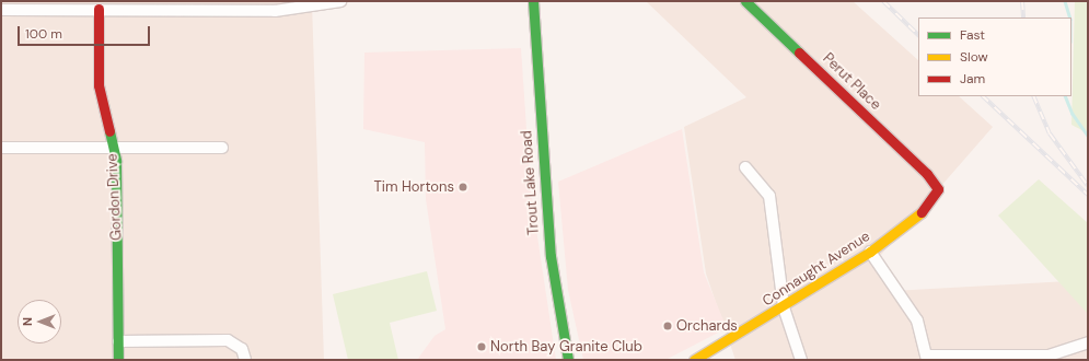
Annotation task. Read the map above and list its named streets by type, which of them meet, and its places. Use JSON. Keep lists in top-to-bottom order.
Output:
{
  "streets": {
    "street": [
      "Perut Place",
      "Trout Lake Road",
      "Gordon Drive",
      "Connaught Avenue"
    ]
  },
  "crossings": [
    ["Perut Place", "Connaught Avenue"]
  ],
  "places": ["Tim Hortons", "Orchards", "North Bay Granite Club"],
  "legend": ["Fast", "Slow", "Jam"],
  "scale_bar": "100 m",
  "north": "left"
}
